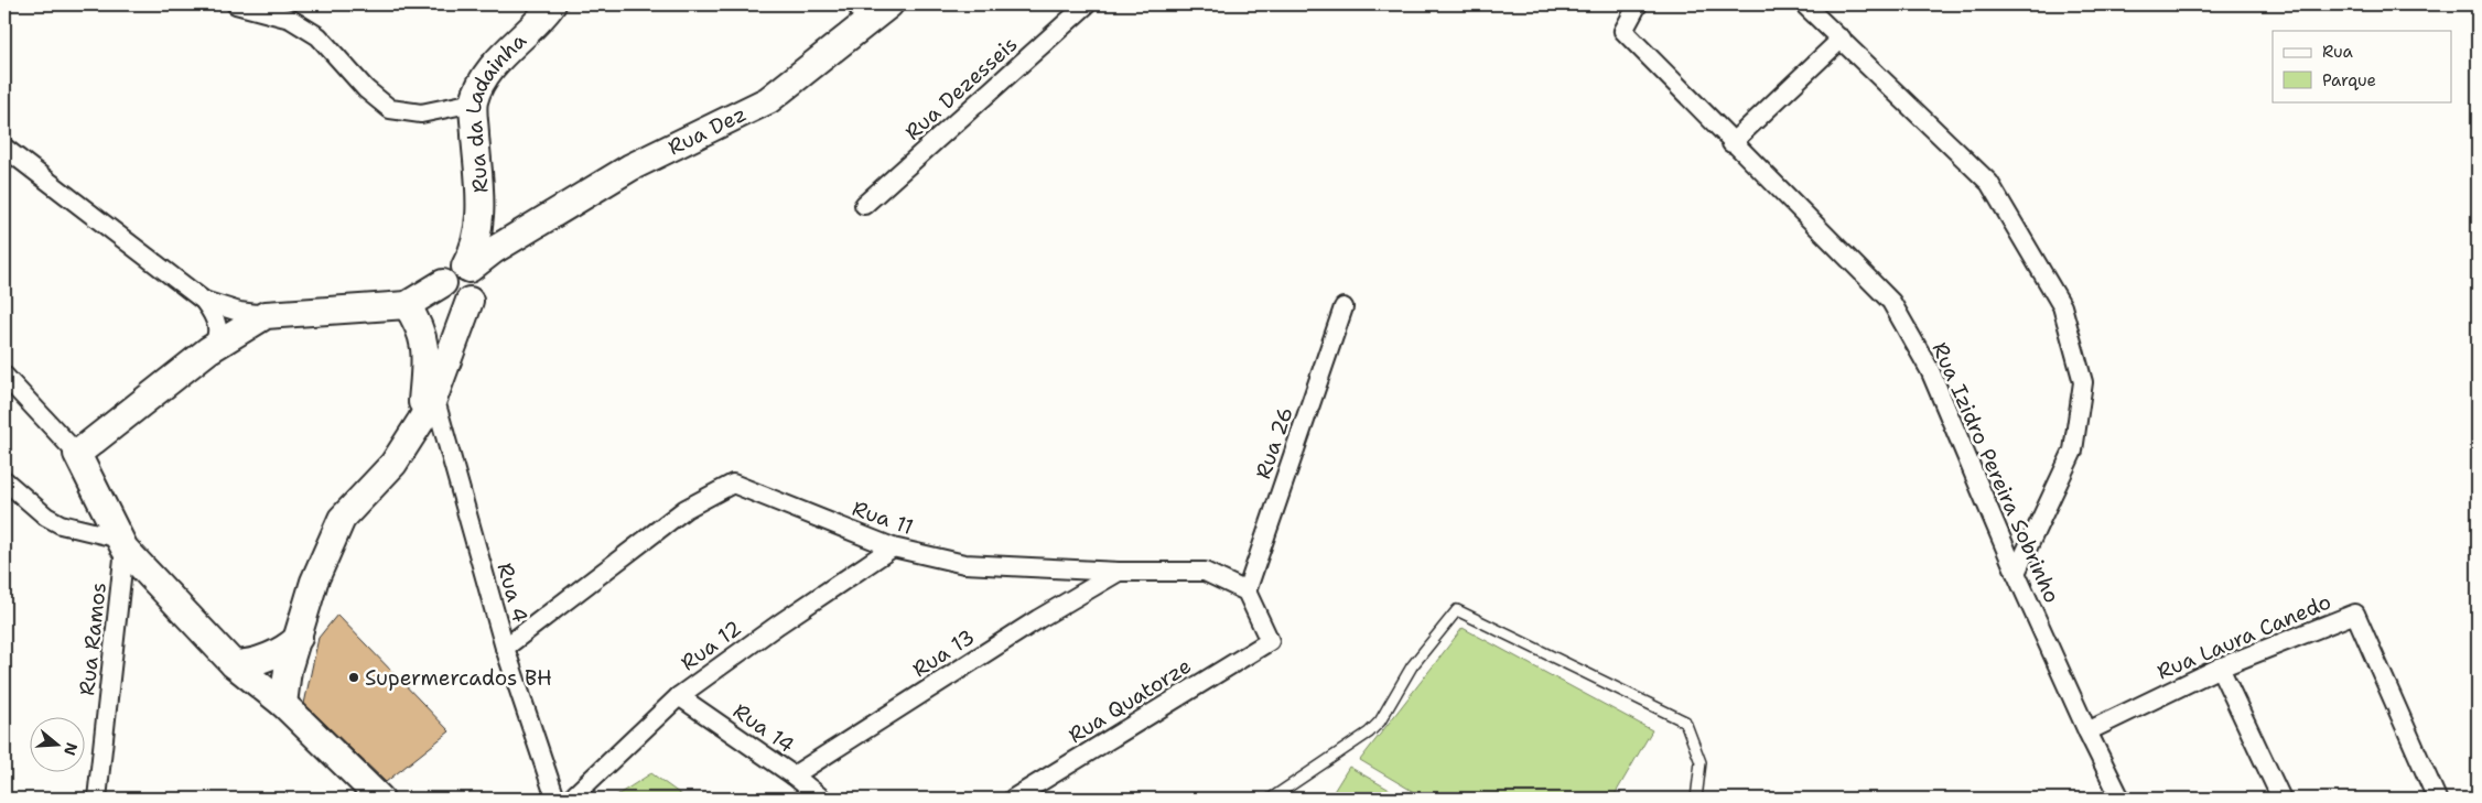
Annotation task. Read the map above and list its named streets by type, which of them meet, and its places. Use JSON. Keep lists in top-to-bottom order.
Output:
{
  "streets": {
    "street": [
      "Rua Dezesseis",
      "Rua da Ladainha",
      "Rua Dez",
      "Rua 26",
      "Rua Izidro Pereira Sobrinho",
      "Rua 11",
      "Rua 4",
      "Rua Laura Canedo",
      "Rua Ramos",
      "Rua 12",
      "Rua 13",
      "Rua Quatorze",
      "Rua 14"
    ]
  },
  "crossings": [
    ["Rua da Ladainha", "Rua Dez"],
    ["Rua da Ladainha", "Rua 4"],
    ["Rua 26", "Rua 11"],
    ["Rua 26", "Rua Quatorze"],
    ["Rua Izidro Pereira Sobrinho", "Rua Laura Canedo"],
    ["Rua 11", "Rua 4"],
    ["Rua 11", "Rua 12"],
    ["Rua 11", "Rua 13"],
    ["Rua 11", "Rua Quatorze"],
    ["Rua 12", "Rua 14"],
    ["Rua 13", "Rua 14"]
  ],
  "places": ["Supermercados BH"],
  "legend": ["Rua", "Parque"],
  "north": "right"
}
